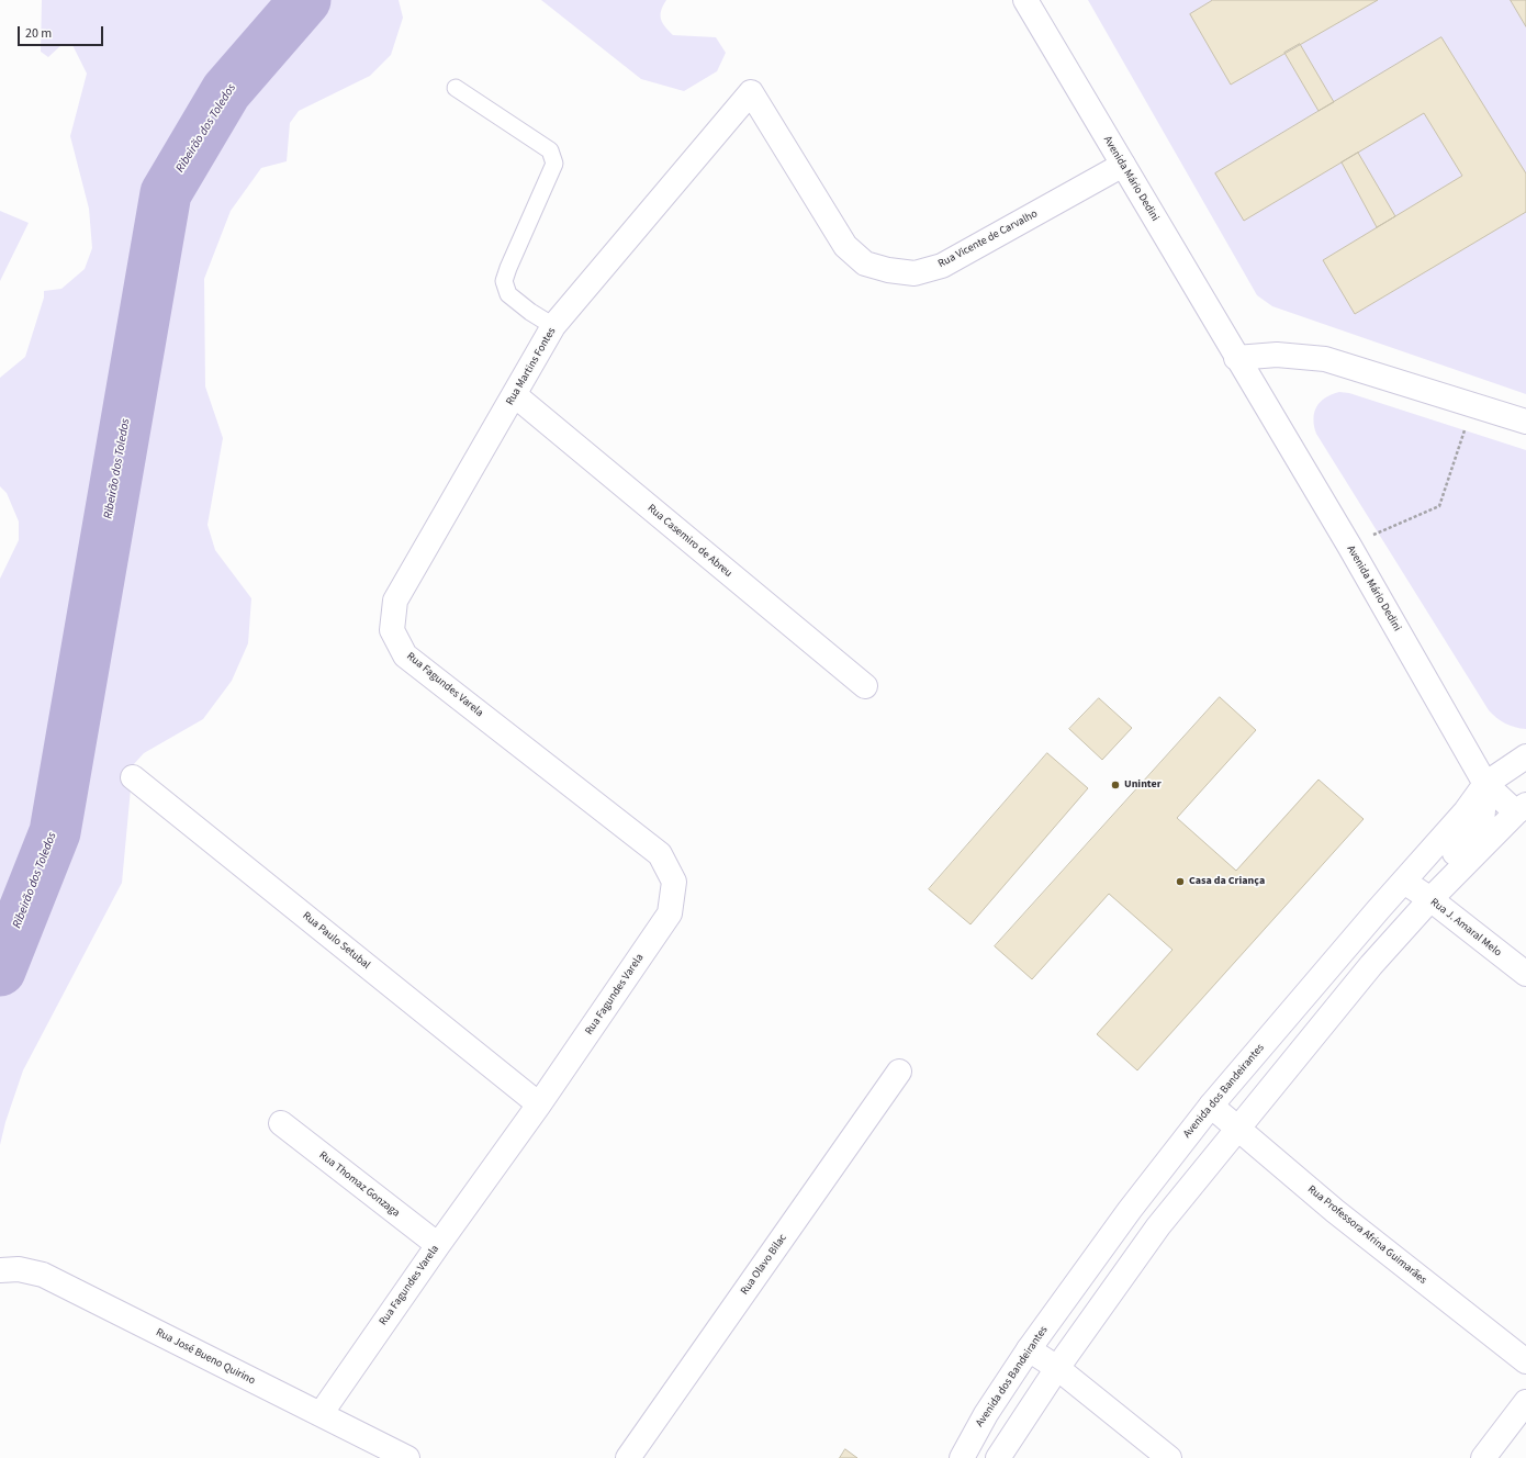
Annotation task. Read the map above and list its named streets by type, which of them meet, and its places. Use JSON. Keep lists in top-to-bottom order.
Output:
{
  "streets": {
    "street": [
      "Avenida Mário Dedini",
      "Rua Vicente de Carvalho",
      "Rua Martins Fontes",
      "Rua Casemiro de Abreu",
      "Rua Fagundes Varela",
      "Rua J. Amaral Melo",
      "Rua Paulo Setubal",
      "Avenida dos Bandeirantes",
      "Rua Thomaz Gonzaga",
      "Rua Professora Afrina Guimarães",
      "Rua Olavo Bilac",
      "Rua José Bueno Quirino"
    ]
  },
  "crossings": [
    ["Avenida Mário Dedini", "Rua Vicente de Carvalho"],
    ["Avenida Mário Dedini", "Avenida dos Bandeirantes"],
    ["Rua Vicente de Carvalho", "Rua Martins Fontes"],
    ["Rua Martins Fontes", "Rua Casemiro de Abreu"],
    ["Rua Martins Fontes", "Rua Fagundes Varela"],
    ["Rua Fagundes Varela", "Rua Paulo Setubal"],
    ["Rua Fagundes Varela", "Rua Thomaz Gonzaga"],
    ["Rua Fagundes Varela", "Rua José Bueno Quirino"],
    ["Rua J. Amaral Melo", "Avenida dos Bandeirantes"],
    ["Avenida dos Bandeirantes", "Rua Professora Afrina Guimarães"]
  ],
  "water": ["Ribeirão dos Toledos"],
  "places": ["Uninter", "Casa da Criança"],
  "scale_bar": "20 m"
}
